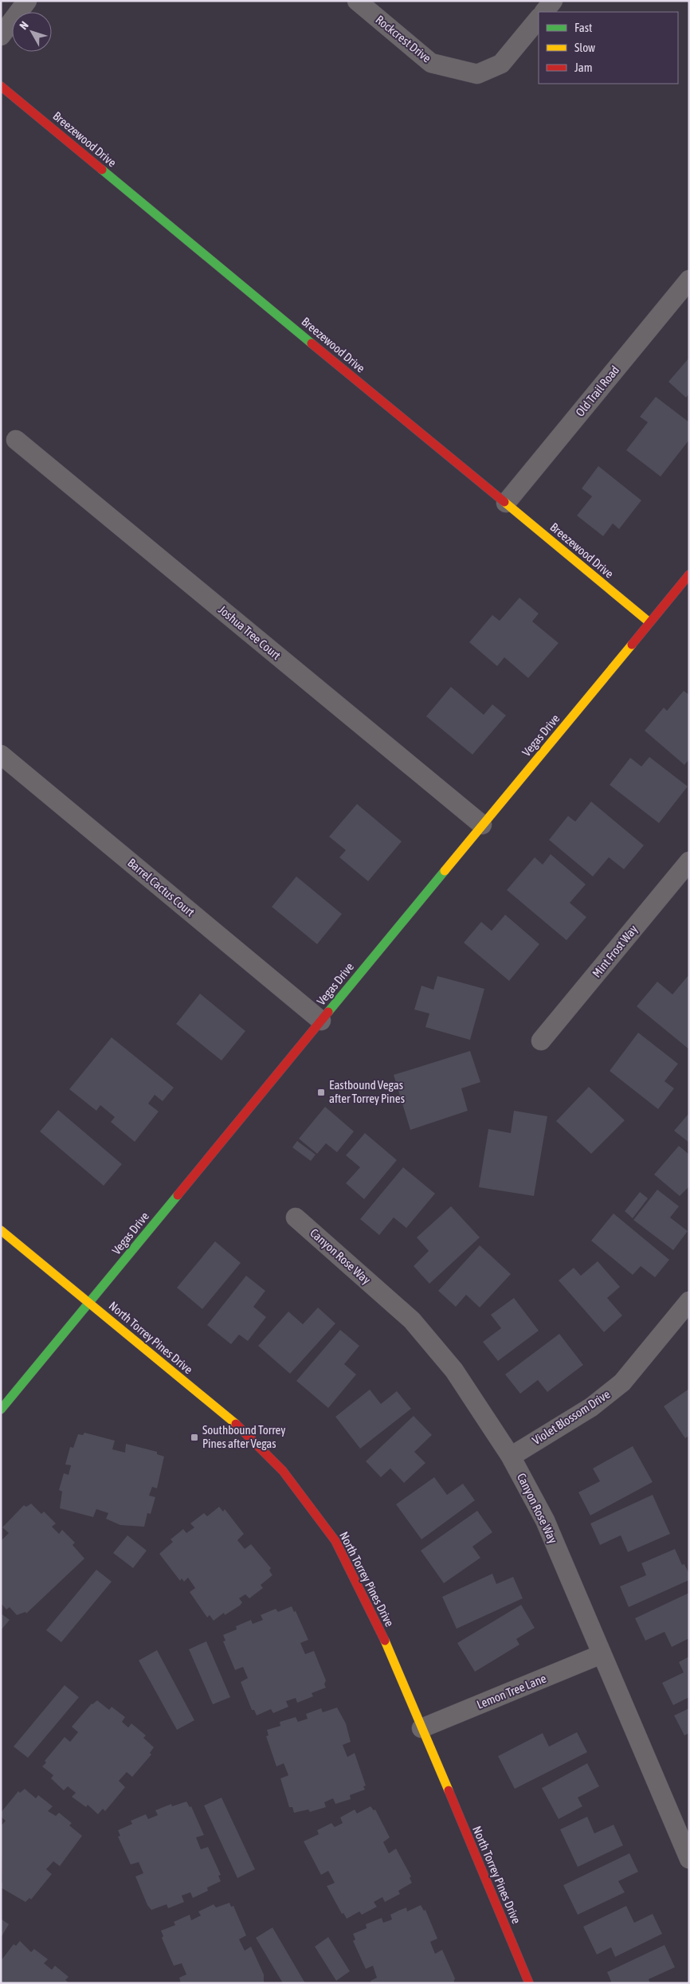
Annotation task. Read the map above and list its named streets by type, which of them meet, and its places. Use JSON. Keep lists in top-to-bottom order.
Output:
{
  "streets": {
    "main road": ["Breezewood Drive", "Vegas Drive", "North Torrey Pines Drive"],
    "street": [
      "Rockcrest Drive",
      "Old Trail Road",
      "Joshua Tree Court",
      "Barrel Cactus Court",
      "Mint Frost Way",
      "Canyon Rose Way",
      "Violet Blossom Drive",
      "Lemon Tree Lane"
    ]
  },
  "crossings": [
    ["Breezewood Drive", "Old Trail Road"],
    ["Breezewood Drive", "Vegas Drive"],
    ["Joshua Tree Court", "Vegas Drive"],
    ["Vegas Drive", "Barrel Cactus Court"],
    ["Vegas Drive", "North Torrey Pines Drive"],
    ["Canyon Rose Way", "Violet Blossom Drive"],
    ["Canyon Rose Way", "Lemon Tree Lane"],
    ["North Torrey Pines Drive", "Lemon Tree Lane"]
  ],
  "places": {
    "transit": ["Eastbound Vegas after Torrey Pines", "Southbound Torrey Pines after Vegas"]
  },
  "legend": ["Fast", "Slow", "Jam"],
  "north": "top left"
}
